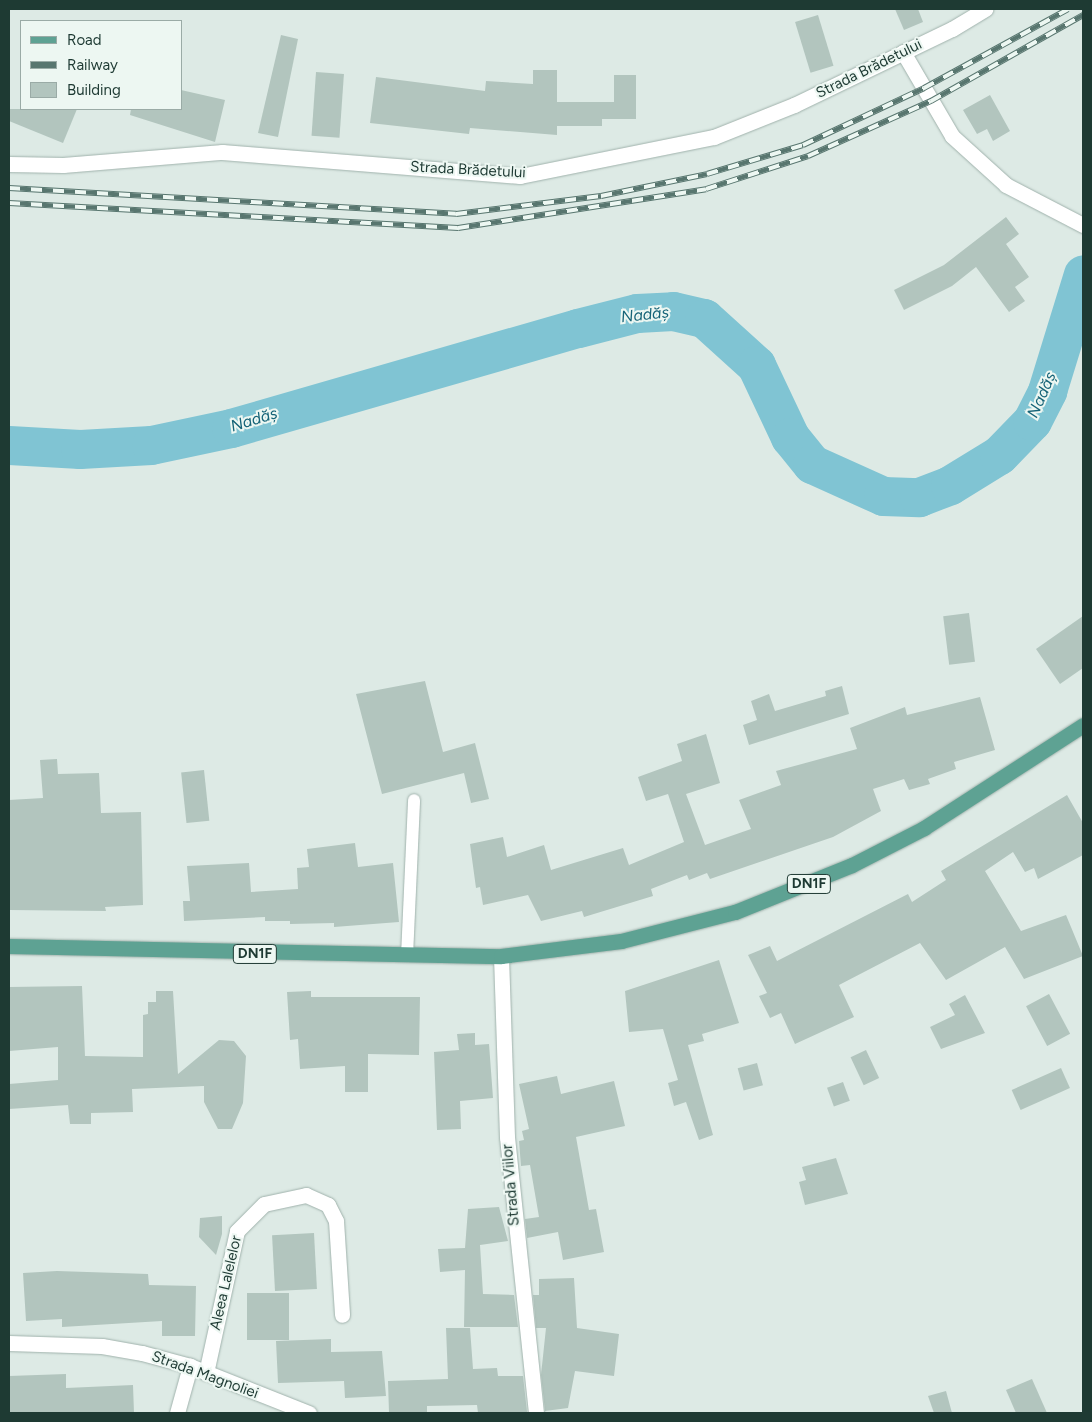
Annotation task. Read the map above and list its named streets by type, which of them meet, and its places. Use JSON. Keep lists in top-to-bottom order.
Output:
{
  "streets": {
    "main road": ["DN1F"],
    "street": [
      "Strada Brădetului",
      "Strada Viilor",
      "Aleea Lalelelor",
      "Strada Magnoliei"
    ]
  },
  "crossings": [
    ["DN1F", "Strada Viilor"],
    ["Aleea Lalelelor", "Strada Magnoliei"]
  ],
  "water": ["Nadăș"],
  "legend": ["Road", "Railway", "Building"]
}
